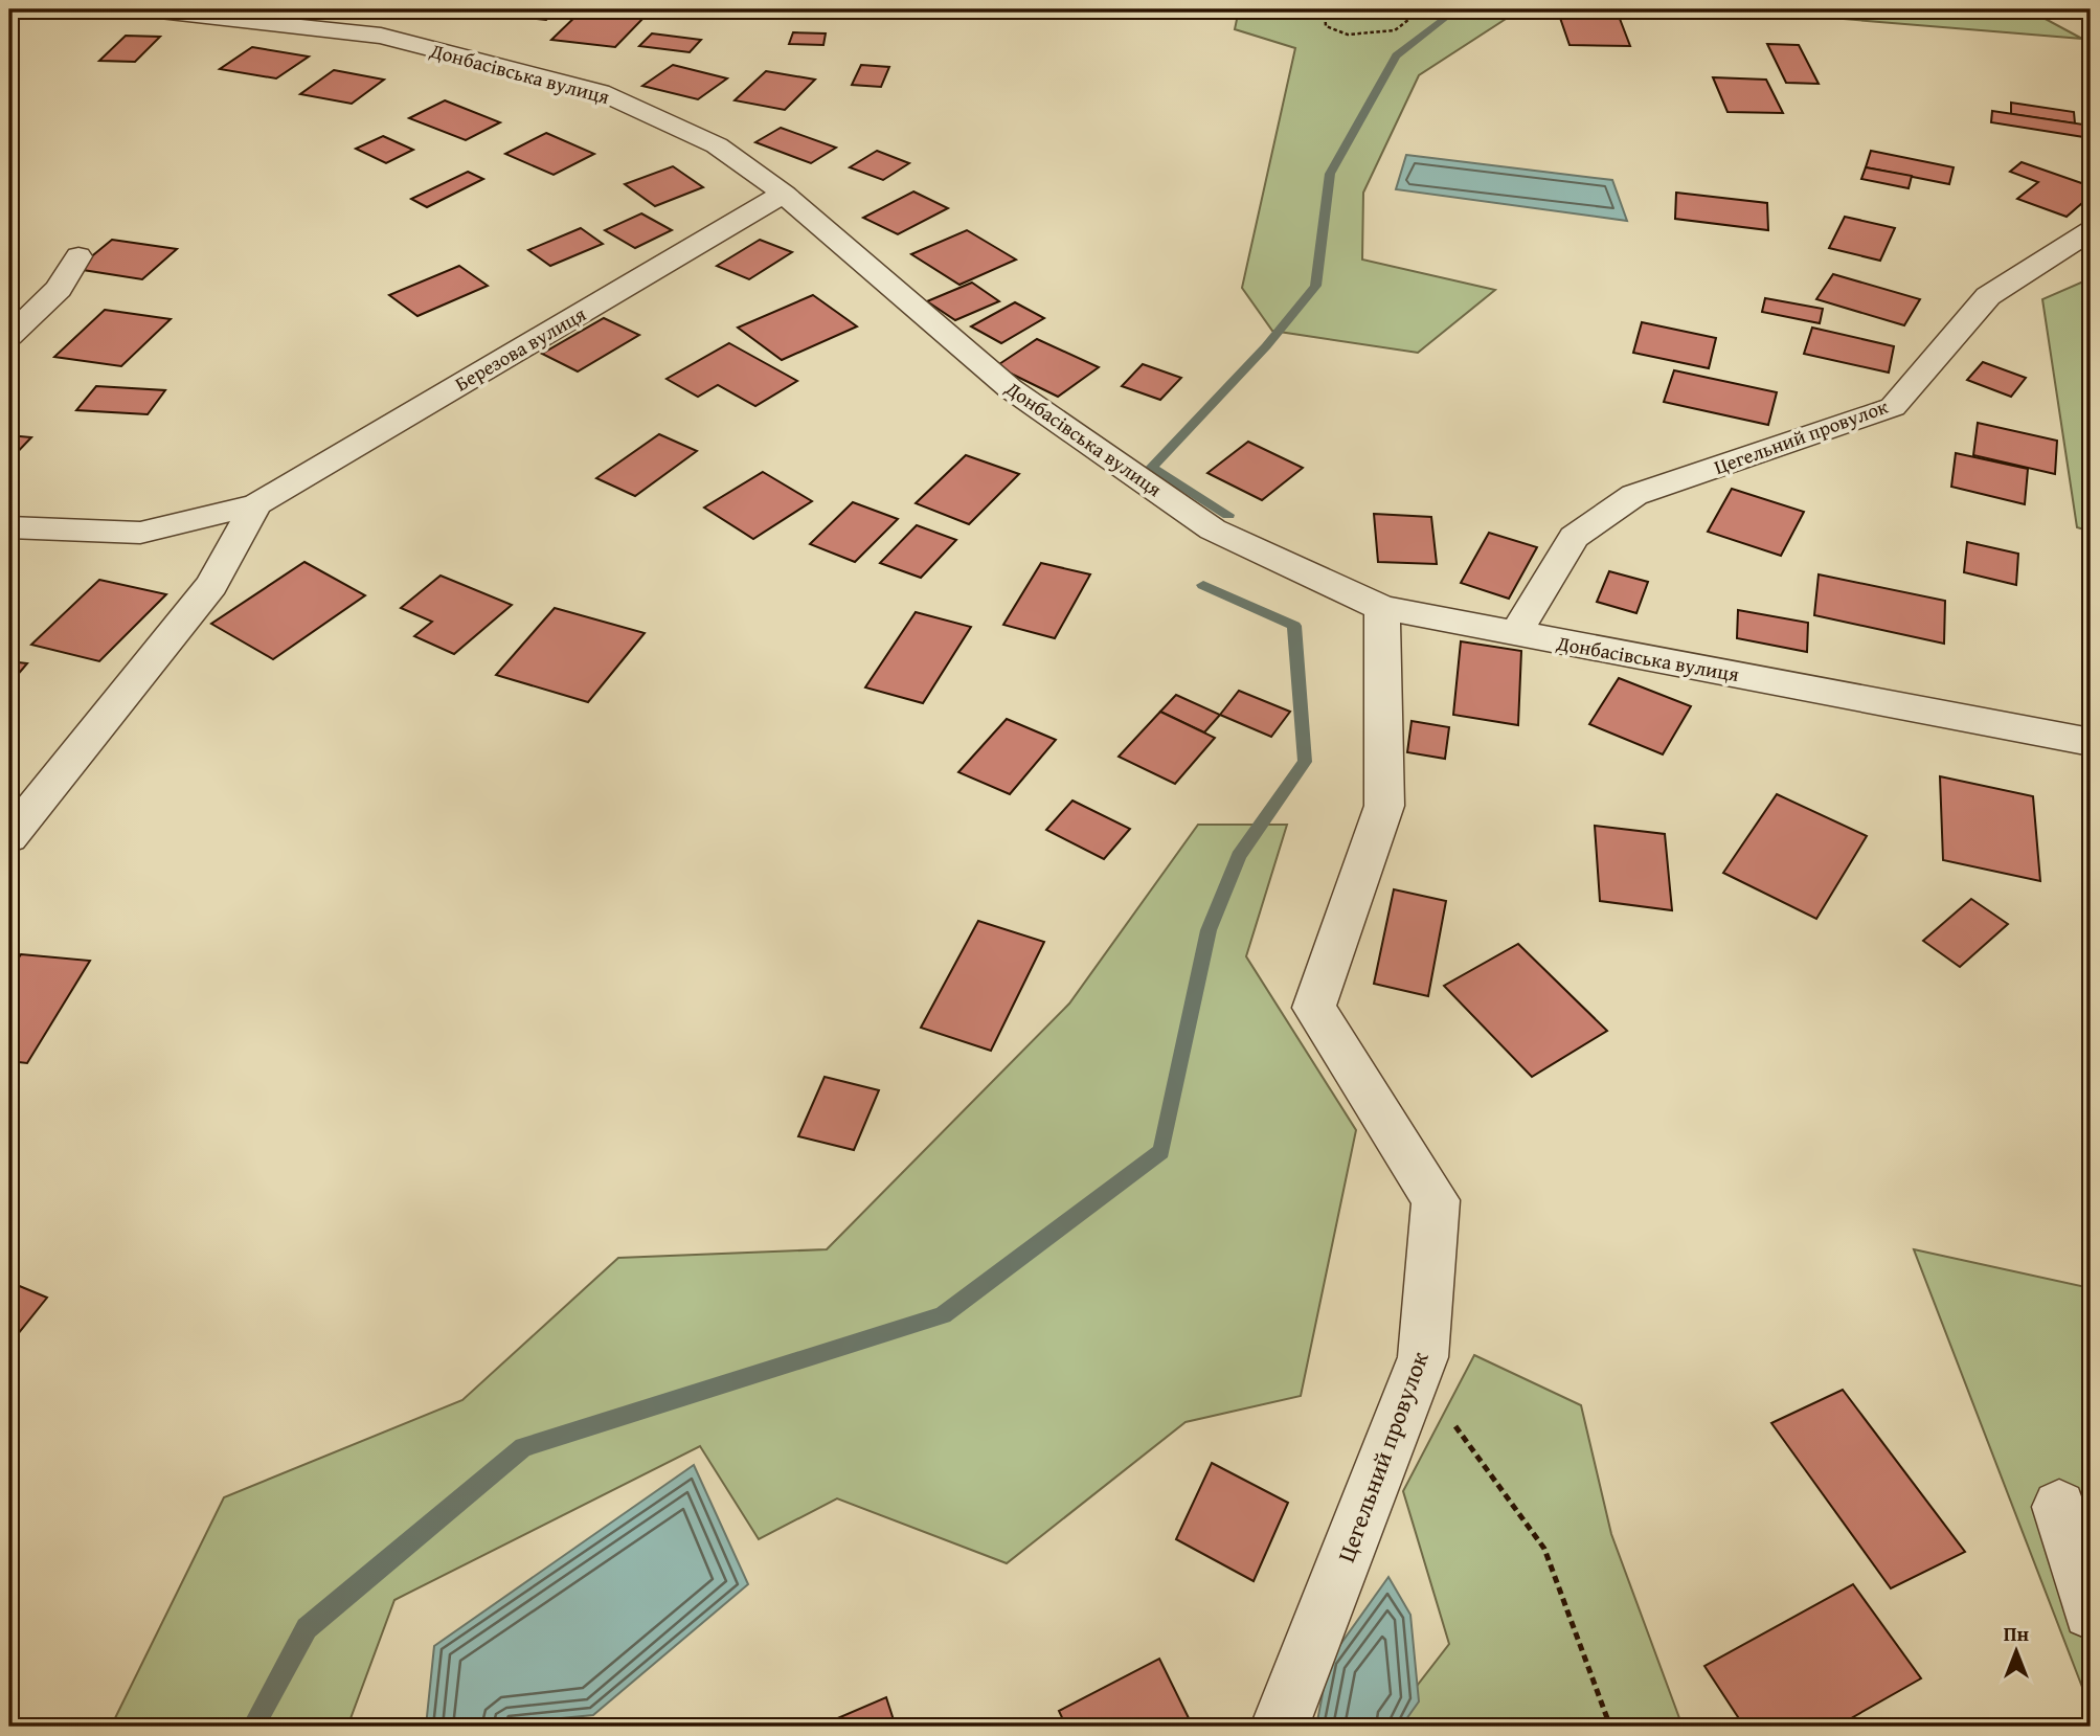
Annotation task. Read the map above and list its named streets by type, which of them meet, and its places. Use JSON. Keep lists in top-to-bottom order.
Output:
{
  "streets": {
    "street": ["Донбасівська вулиця", "Березова вулиця", "Цегельний провулок"]
  },
  "crossings": [
    ["Донбасівська вулиця", "Березова вулиця"],
    ["Донбасівська вулиця", "Цегельний провулок"]
  ],
  "north": "top"
}
